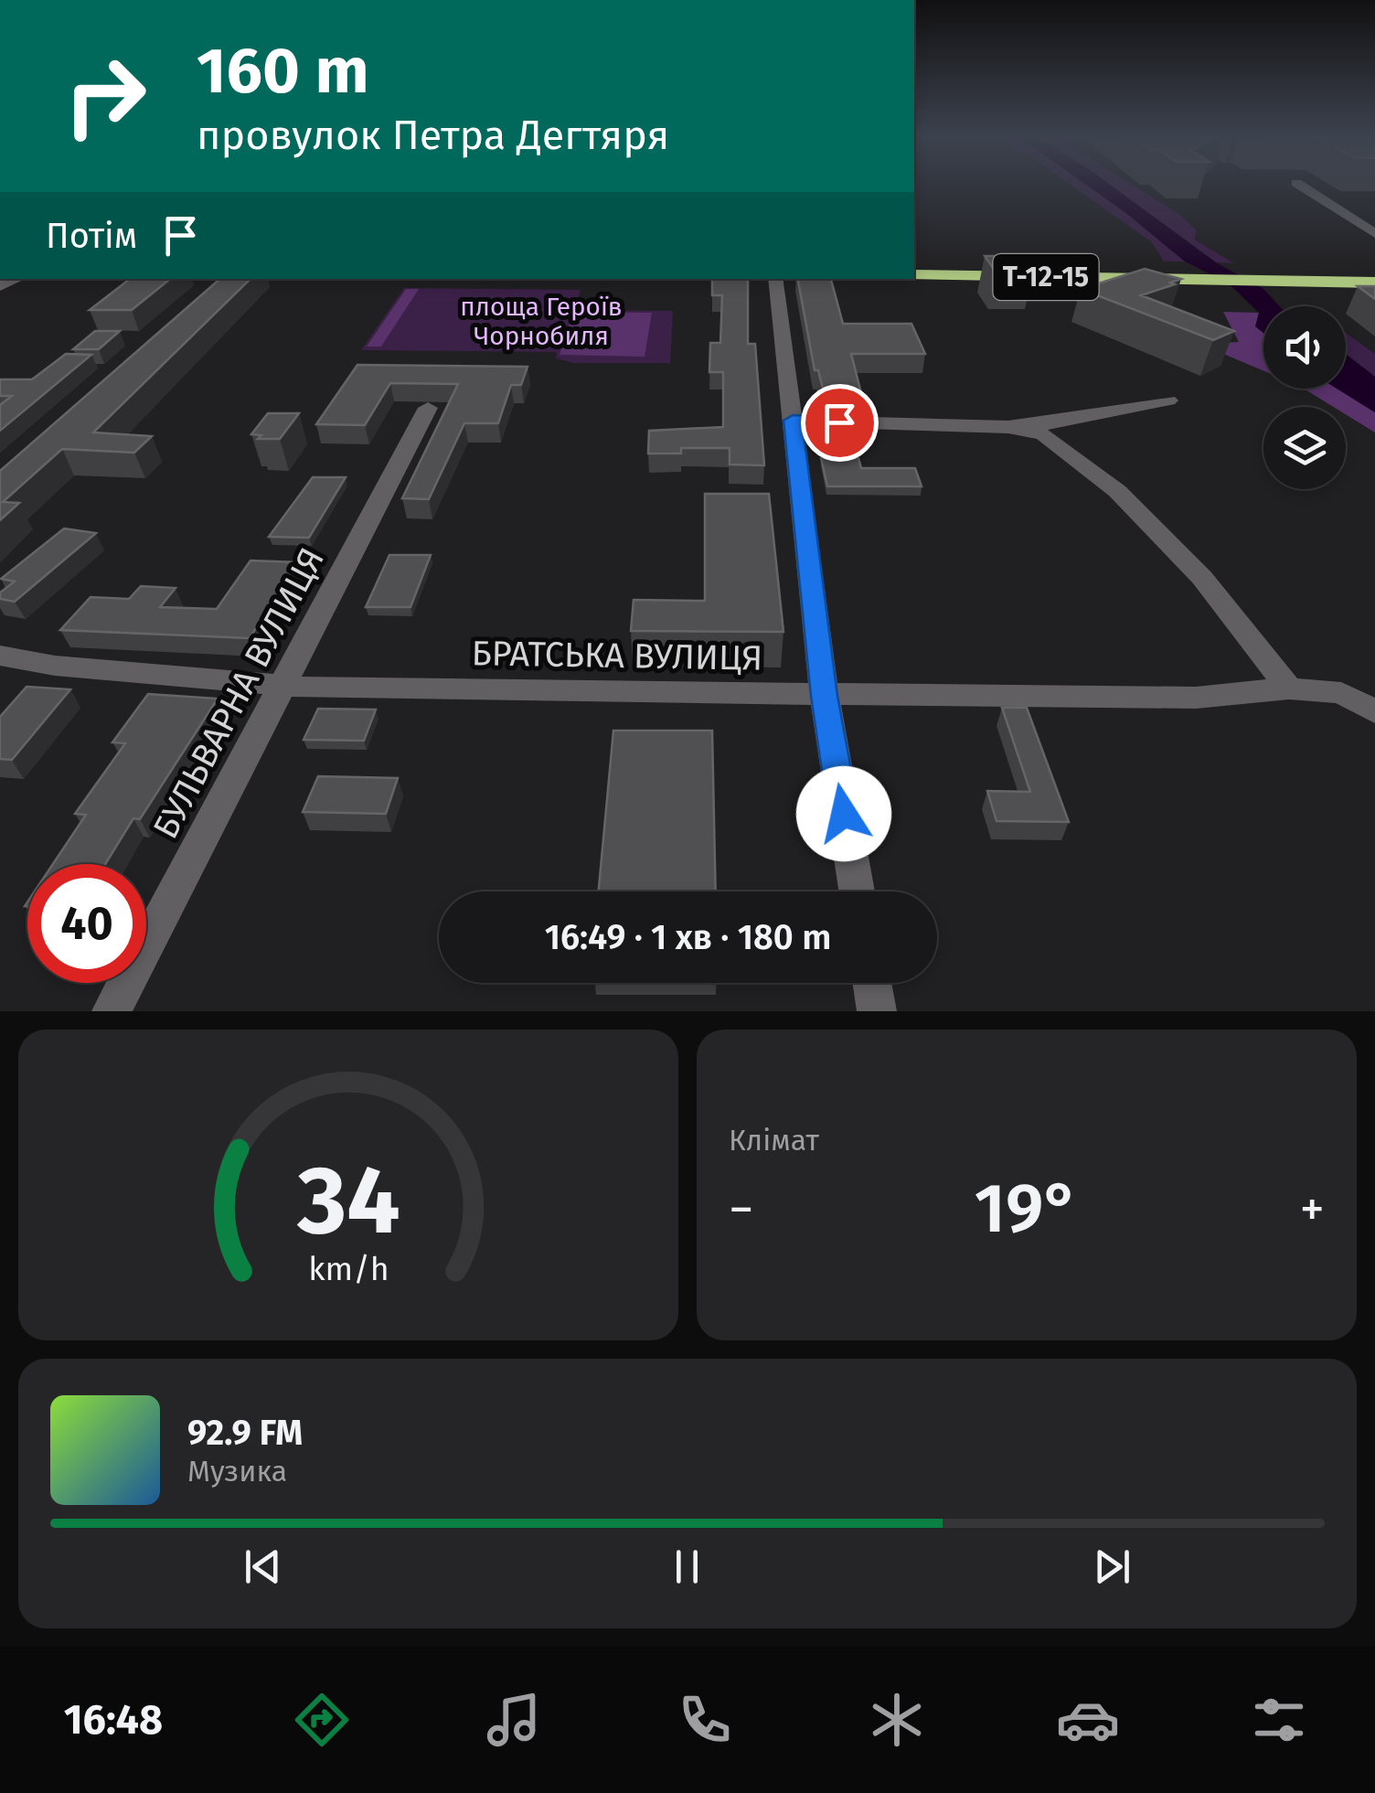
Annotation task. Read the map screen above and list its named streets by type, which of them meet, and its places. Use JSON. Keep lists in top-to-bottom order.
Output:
{
  "streets": {
    "highway": ["Т-12-15"],
    "street": ["БРАТСЬКА ВУЛИЦЯ", "БУЛЬВАРНА ВУЛИЦЯ"]
  },
  "crossings": [
    ["БРАТСЬКА ВУЛИЦЯ", "БУЛЬВАРНА ВУЛИЦЯ"]
  ],
  "parks": ["площа Героїв Чорнобиля"],
  "page": {
    "turn": ["160 m", "провулок Петра Дегтяря"],
    "then": "Потім",
    "limit": "40",
    "trip": "16:49 · 1 хв · 180 m",
    "tile": "Клімат",
    "heat": ["−", "19°", "+"],
    "song": ["92.9 FM", "Музика"],
    "tabs": "16:48",
    "gauge": ["34", "km/h"]
  }
}
